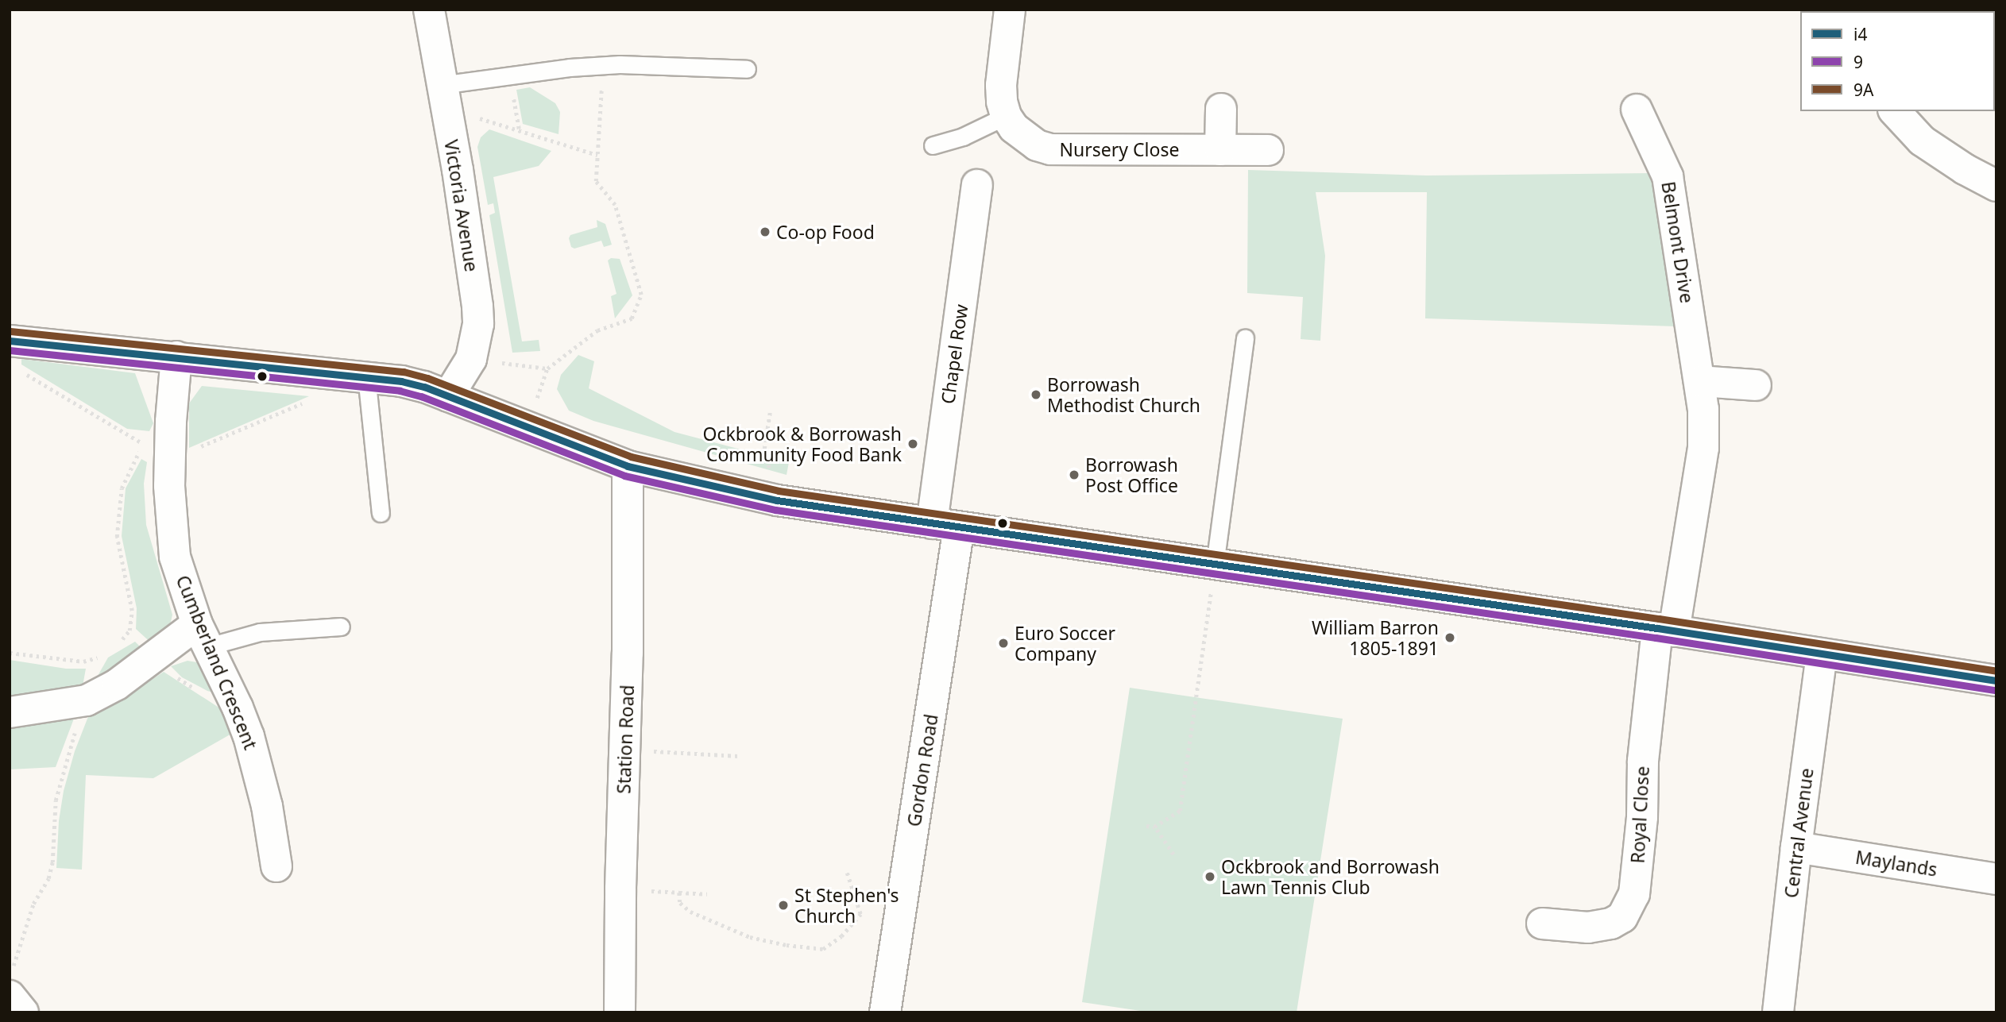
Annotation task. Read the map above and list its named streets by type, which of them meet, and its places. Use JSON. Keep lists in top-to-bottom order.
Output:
{
  "streets": {
    "street": [
      "Nursery Close",
      "Victoria Avenue",
      "Belmont Drive",
      "Chapel Row",
      "Cumberland Crescent",
      "Station Road",
      "Gordon Road",
      "Royal Close",
      "Central Avenue",
      "Maylands"
    ]
  },
  "crossings": [
    ["Belmont Drive", "Royal Close"],
    ["Chapel Row", "Gordon Road"],
    ["Central Avenue", "Maylands"]
  ],
  "places": [
    "Co-op Food",
    "Borrowash Methodist Church",
    "Ockbrook & Borrowash Community Food Bank",
    "Borrowash Post Office",
    "William Barron 1805-1891",
    "Euro Soccer Company",
    "Ockbrook and Borrowash Lawn Tennis Club",
    "St Stephen's Church"
  ],
  "lines": ["transit line 9A", "transit line i4", "transit line 9"],
  "legend": ["i4", "9", "9A"]
}
